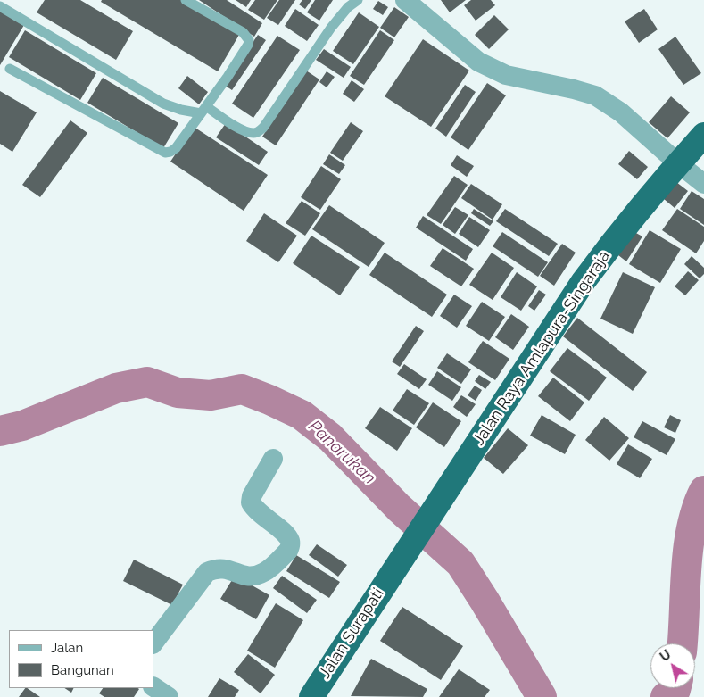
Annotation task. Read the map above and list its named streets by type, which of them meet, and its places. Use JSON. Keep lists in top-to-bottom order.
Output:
{
  "streets": {
    "highway": ["Jalan Raya Amlapura-Singaraja", "Jalan Surapati"]
  },
  "crossings": [
    ["Jalan Raya Amlapura-Singaraja", "Jalan Surapati"]
  ],
  "water": ["Panarukan"],
  "legend": ["Jalan", "Bangunan"],
  "north": "top left"
}
